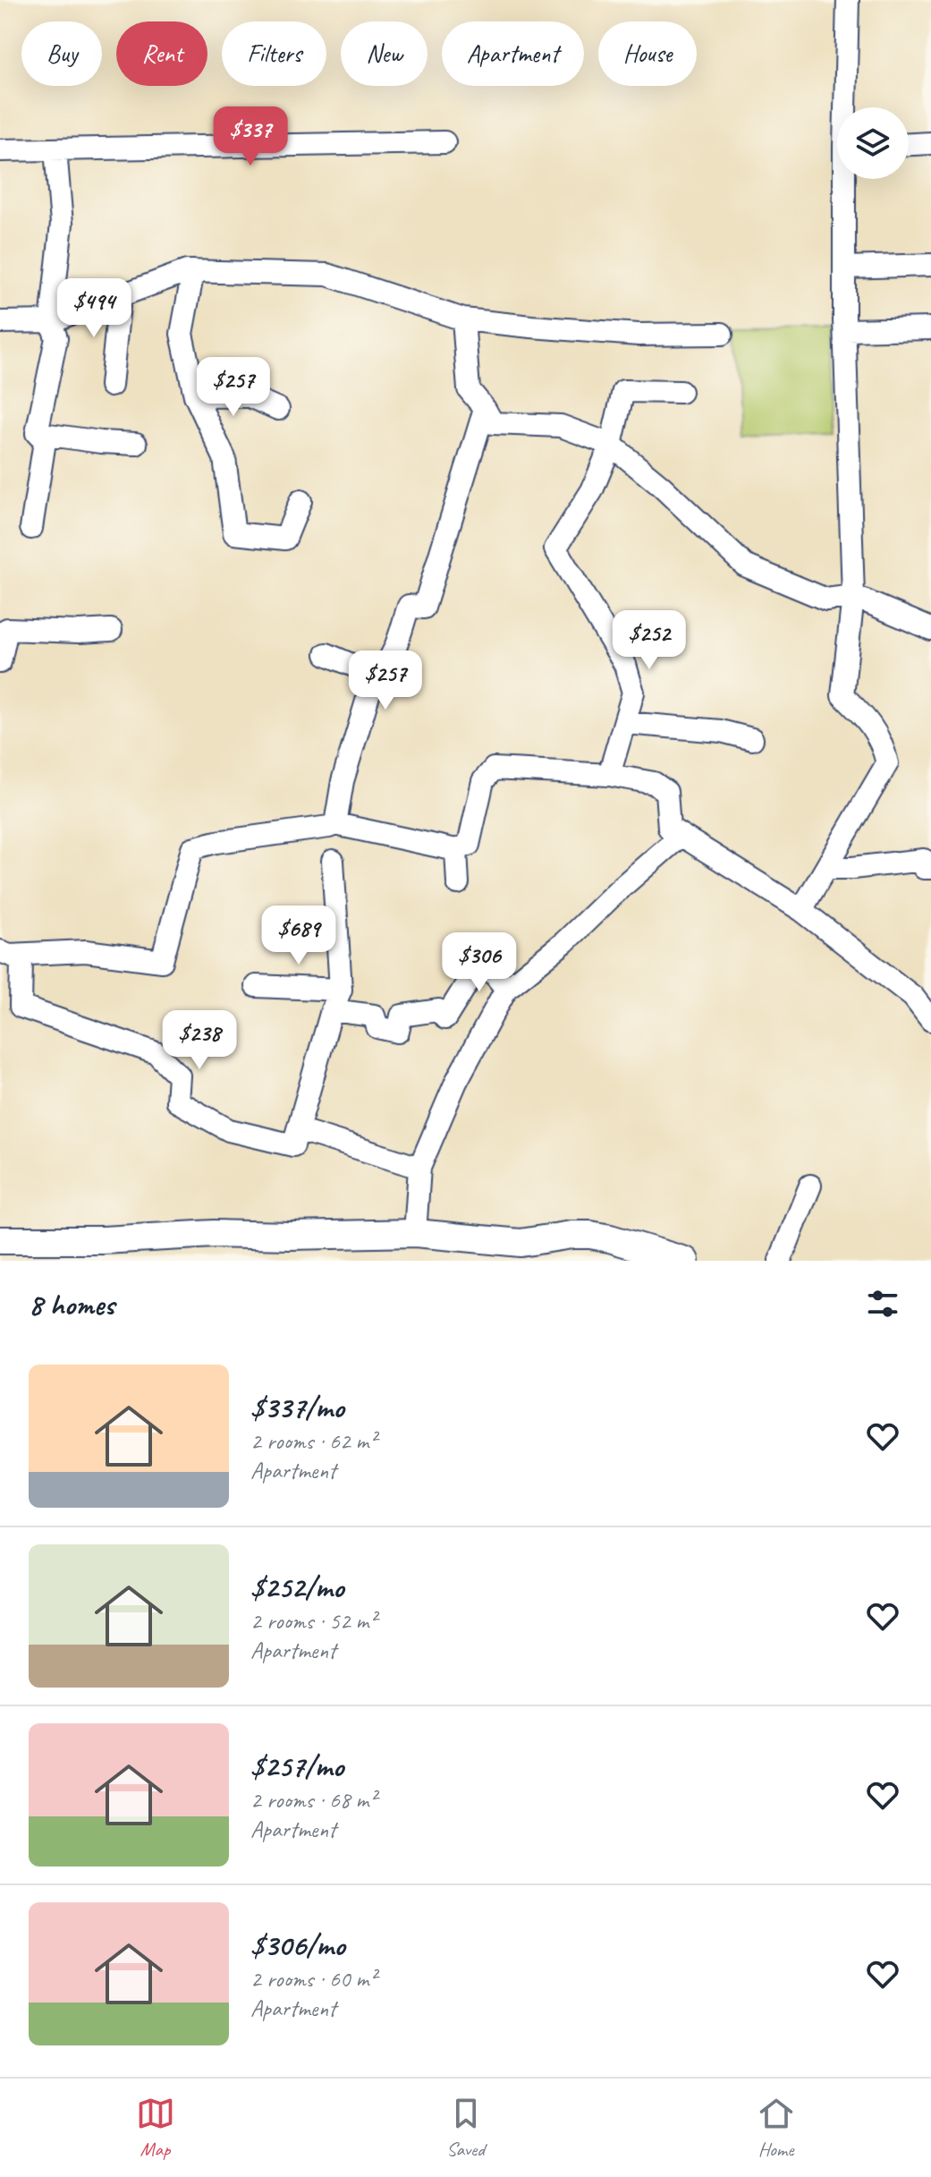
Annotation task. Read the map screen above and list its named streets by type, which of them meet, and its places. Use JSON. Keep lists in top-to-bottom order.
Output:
{
  "page": {
    "chip": [
      "Buy",
      "Rent",
      "Filters",
      "New",
      "Apartment",
      "House"
    ],
    "price": [
      "$337",
      "$494",
      "$257",
      "$252",
      "$257",
      "$689",
      "$306",
      "$238"
    ],
    "heading": "8 homes",
    "list": [
      {
        "name": "$337/mo",
        "note": "2 rooms · 62 m² · Apartment"
      },
      {
        "name": "$252/mo",
        "note": "2 rooms · 52 m² · Apartment"
      },
      {
        "name": "$257/mo",
        "note": "2 rooms · 68 m² · Apartment"
      },
      {
        "name": "$306/mo",
        "note": "2 rooms · 60 m² · Apartment"
      }
    ],
    "tabs": ["Map", "Saved", "Home"]
  }
}
